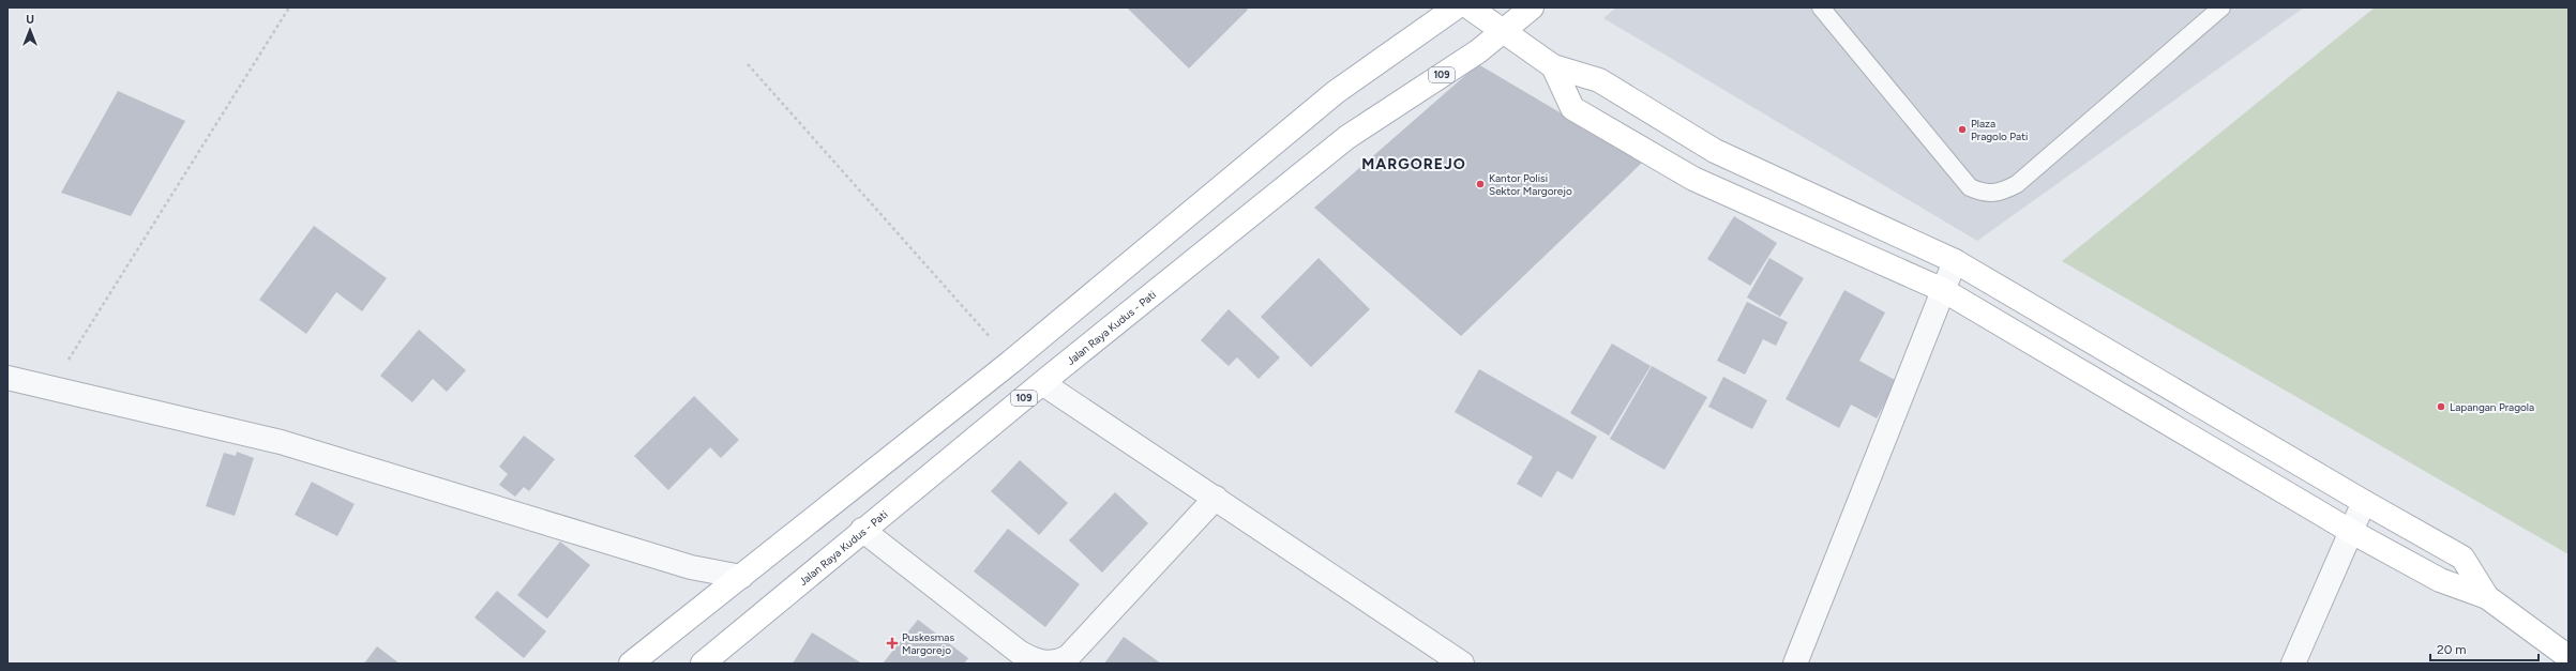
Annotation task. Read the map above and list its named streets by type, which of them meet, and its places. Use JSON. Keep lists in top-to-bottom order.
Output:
{
  "streets": {
    "street": ["109", "Jalan Raya Kudus - Pati"]
  },
  "districts": ["MARGOREJO"],
  "places": {
    "other": ["Plaza Pragolo Pati", "Kantor Polisi Sektor Margorejo", "Lapangan Pragola"],
    "health": ["Puskesmas Margorejo"]
  },
  "scale_bar": "20 m",
  "north": "top"
}
